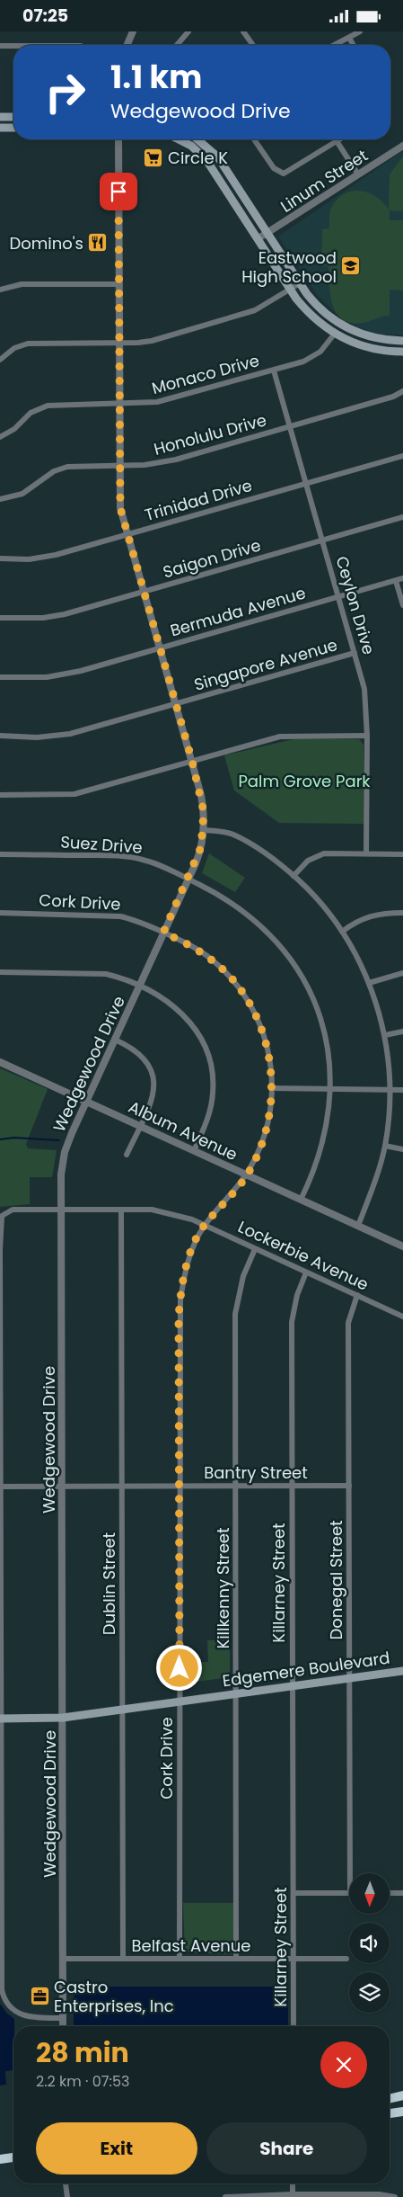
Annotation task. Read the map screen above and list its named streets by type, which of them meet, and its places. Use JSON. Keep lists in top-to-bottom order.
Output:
{
  "streets": {
    "main road": ["Edgemere Boulevard"],
    "street": [
      "Linum Street",
      "Monaco Drive",
      "Honolulu Drive",
      "Trinidad Drive",
      "Saigon Drive",
      "Ceylon Drive",
      "Bermuda Avenue",
      "Singapore Avenue",
      "Suez Drive",
      "Cork Drive",
      "Wedgewood Drive",
      "Album Avenue",
      "Lockerbie Avenue",
      "Bantry Street",
      "Donegal Street",
      "Killarney Street",
      "Dublin Street",
      "Killkenny Street",
      "Belfast Avenue"
    ]
  },
  "crossings": [
    ["Monaco Drive", "Ceylon Drive"],
    ["Monaco Drive", "Wedgewood Drive"],
    ["Honolulu Drive", "Ceylon Drive"],
    ["Honolulu Drive", "Wedgewood Drive"],
    ["Trinidad Drive", "Ceylon Drive"],
    ["Trinidad Drive", "Wedgewood Drive"],
    ["Saigon Drive", "Ceylon Drive"],
    ["Saigon Drive", "Wedgewood Drive"],
    ["Ceylon Drive", "Bermuda Avenue"],
    ["Ceylon Drive", "Singapore Avenue"],
    ["Bermuda Avenue", "Wedgewood Drive"],
    ["Singapore Avenue", "Wedgewood Drive"],
    ["Suez Drive", "Wedgewood Drive"],
    ["Suez Drive", "Album Avenue"],
    ["Cork Drive", "Wedgewood Drive"],
    ["Cork Drive", "Album Avenue"],
    ["Cork Drive", "Lockerbie Avenue"],
    ["Cork Drive", "Bantry Street"],
    ["Cork Drive", "Edgemere Boulevard"],
    ["Cork Drive", "Belfast Avenue"],
    ["Wedgewood Drive", "Album Avenue"],
    ["Wedgewood Drive", "Lockerbie Avenue"],
    ["Wedgewood Drive", "Bantry Street"],
    ["Wedgewood Drive", "Edgemere Boulevard"],
    ["Wedgewood Drive", "Belfast Avenue"],
    ["Lockerbie Avenue", "Donegal Street"],
    ["Lockerbie Avenue", "Killarney Street"],
    ["Lockerbie Avenue", "Dublin Street"],
    ["Lockerbie Avenue", "Killkenny Street"],
    ["Bantry Street", "Donegal Street"],
    ["Bantry Street", "Killarney Street"],
    ["Bantry Street", "Dublin Street"],
    ["Bantry Street", "Killkenny Street"],
    ["Donegal Street", "Edgemere Boulevard"],
    ["Killarney Street", "Edgemere Boulevard"],
    ["Killarney Street", "Belfast Avenue"],
    ["Dublin Street", "Edgemere Boulevard"],
    ["Dublin Street", "Belfast Avenue"],
    ["Killkenny Street", "Edgemere Boulevard"],
    ["Killkenny Street", "Belfast Avenue"]
  ],
  "parks": ["Palm Grove Park"],
  "places": {
    "supermarket": ["Circle K"],
    "restaurant": ["Domino's"],
    "school or university": ["Eastwood High School"],
    "office": ["Castro Enterprises, Inc"]
  },
  "north": "bottom",
  "page": {
    "status": "07:25",
    "turn": ["1.1 km", "Wedgewood Drive"],
    "heading": ["28 min", "2.2 km · 07:53"],
    "buttons": ["Exit", "Share"]
  }
}
